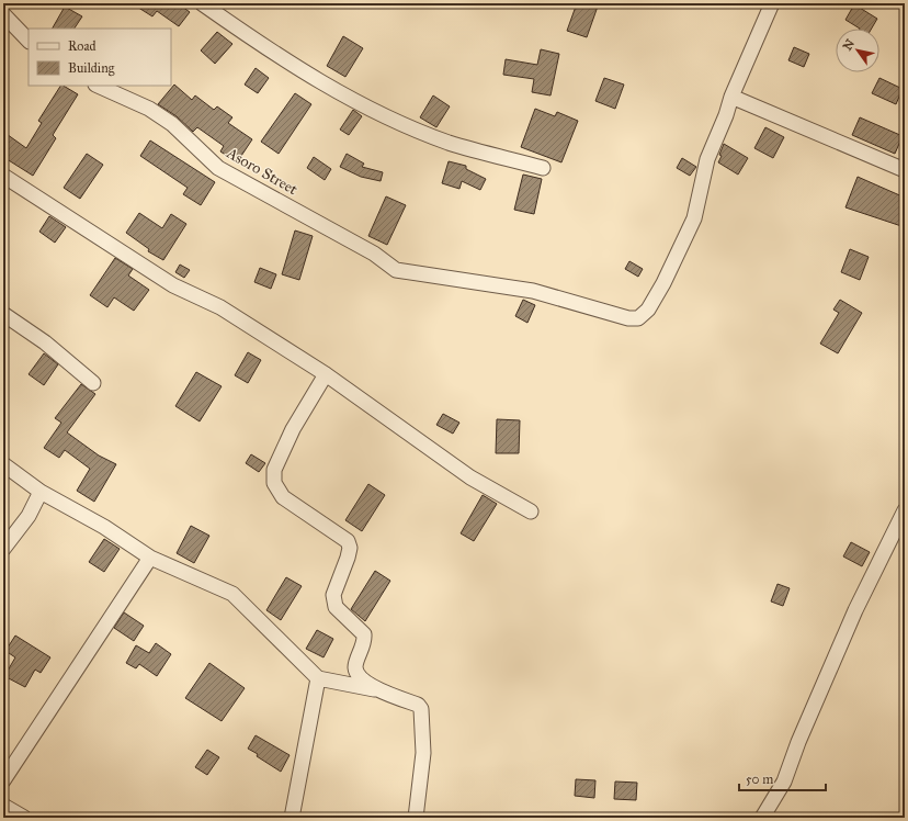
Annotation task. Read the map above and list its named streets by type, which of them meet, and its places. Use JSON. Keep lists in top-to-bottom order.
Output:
{
  "streets": {
    "street": ["Asoro Street"]
  },
  "legend": ["Road", "Building"],
  "scale_bar": "50 m",
  "north": "top left"
}
